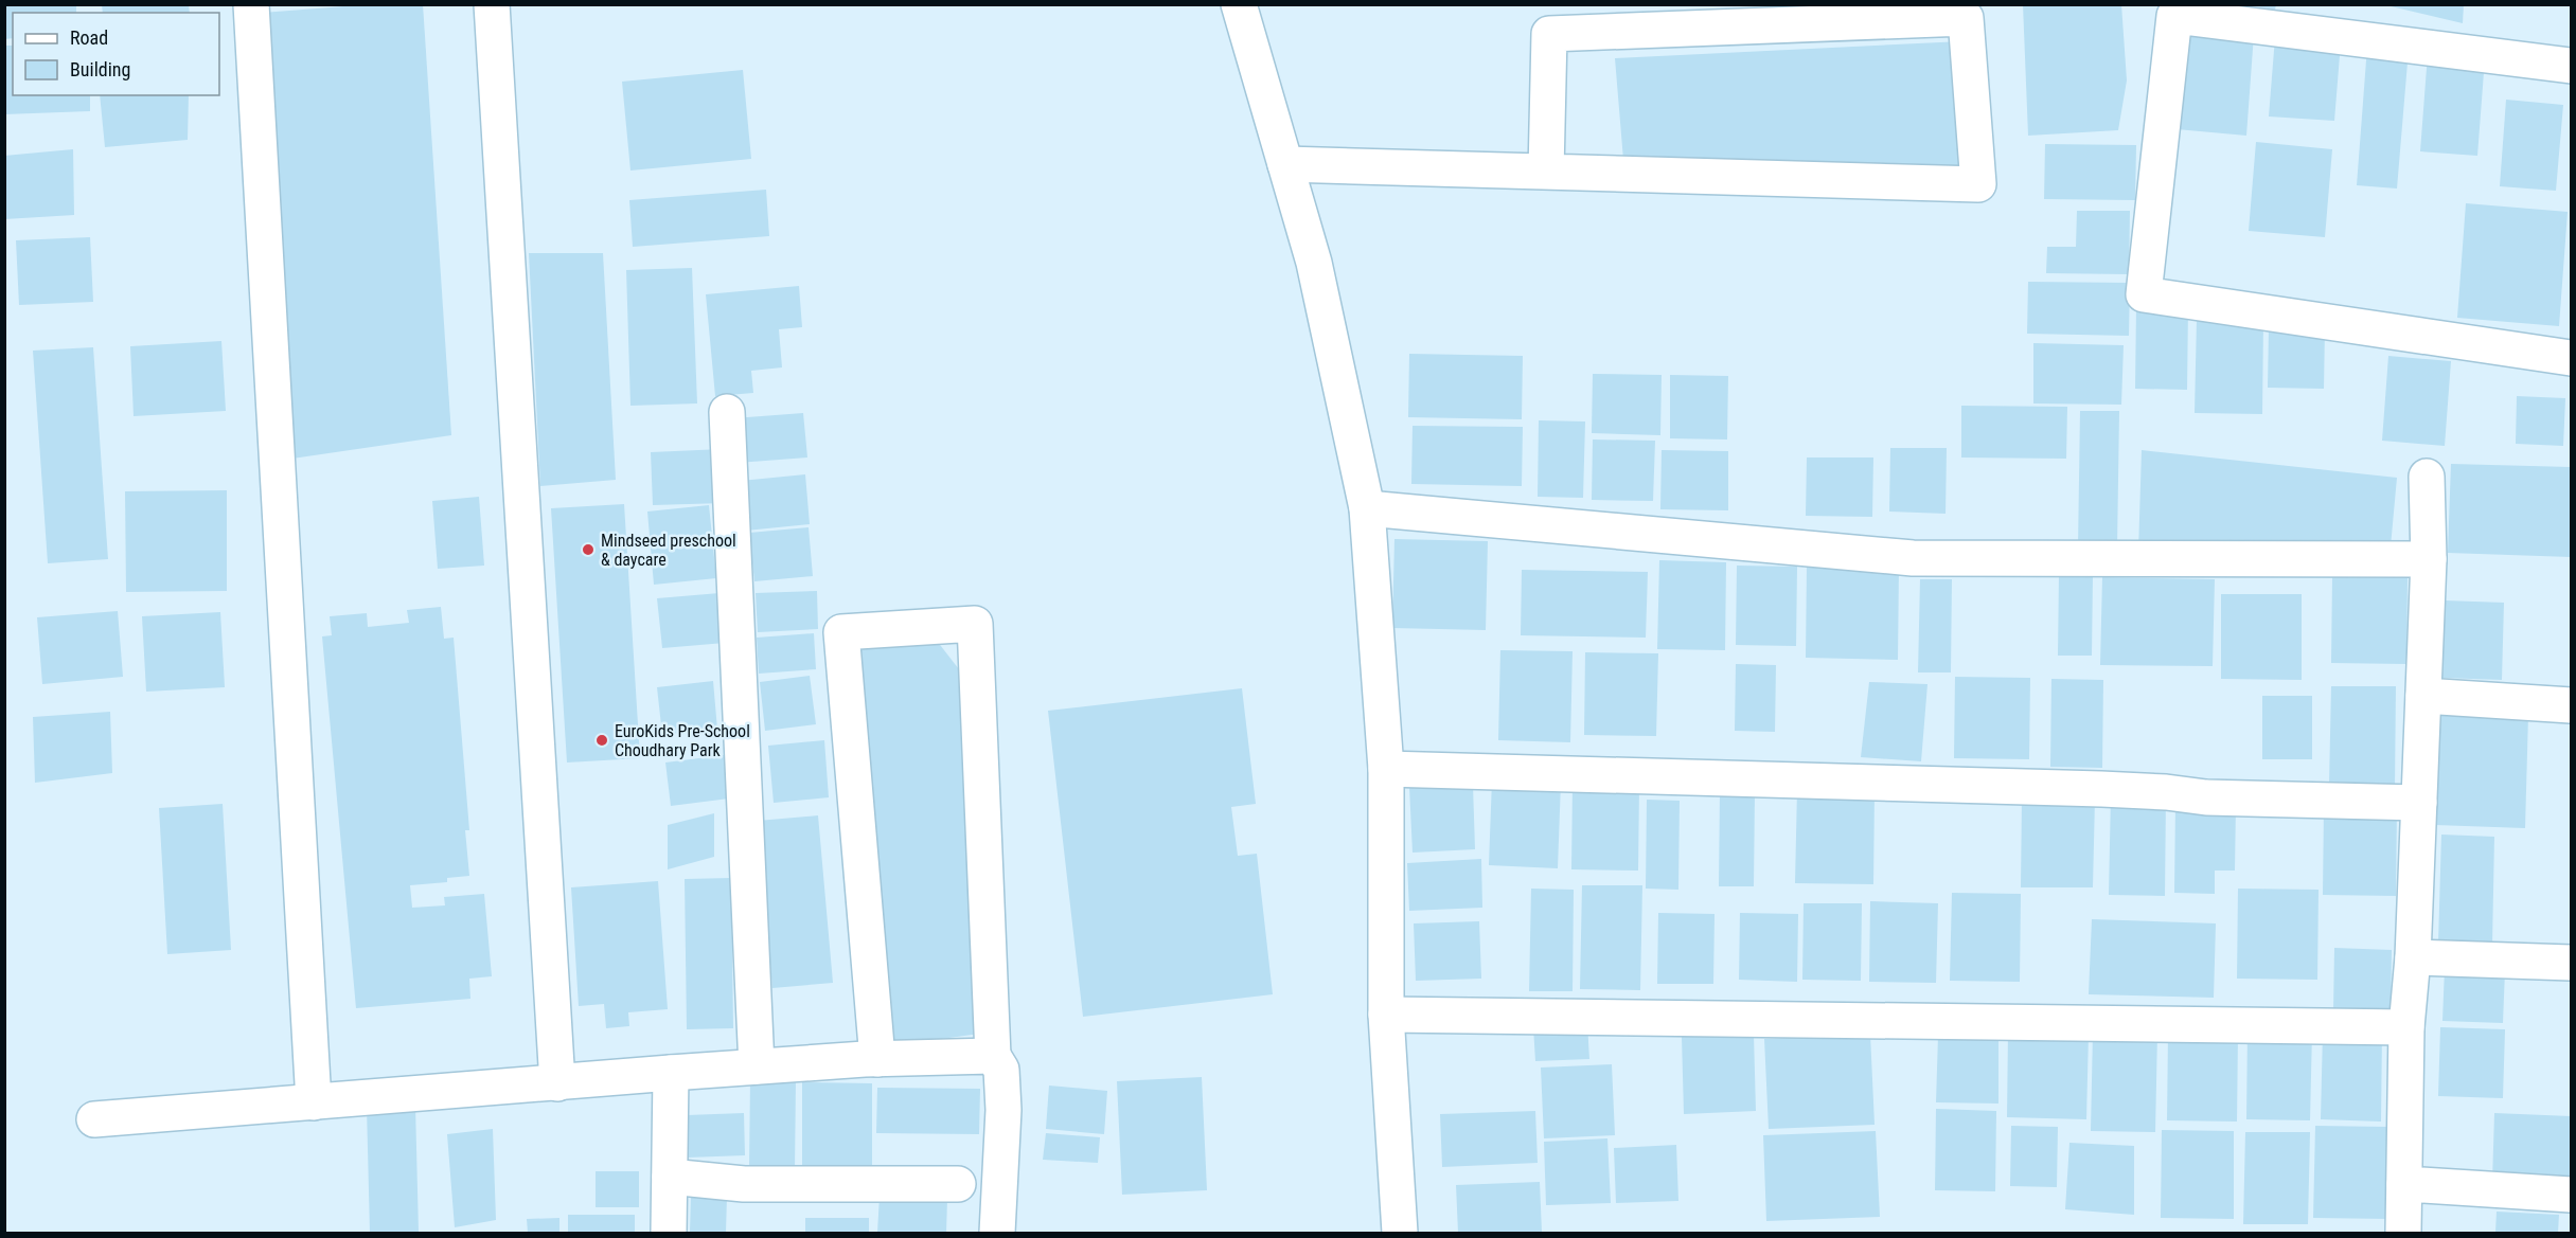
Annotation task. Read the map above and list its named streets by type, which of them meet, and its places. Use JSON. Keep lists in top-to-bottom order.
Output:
{
  "places": ["Mindseed preschool & daycare", "EuroKids Pre-School Choudhary Park"],
  "legend": ["Road", "Building"]
}
